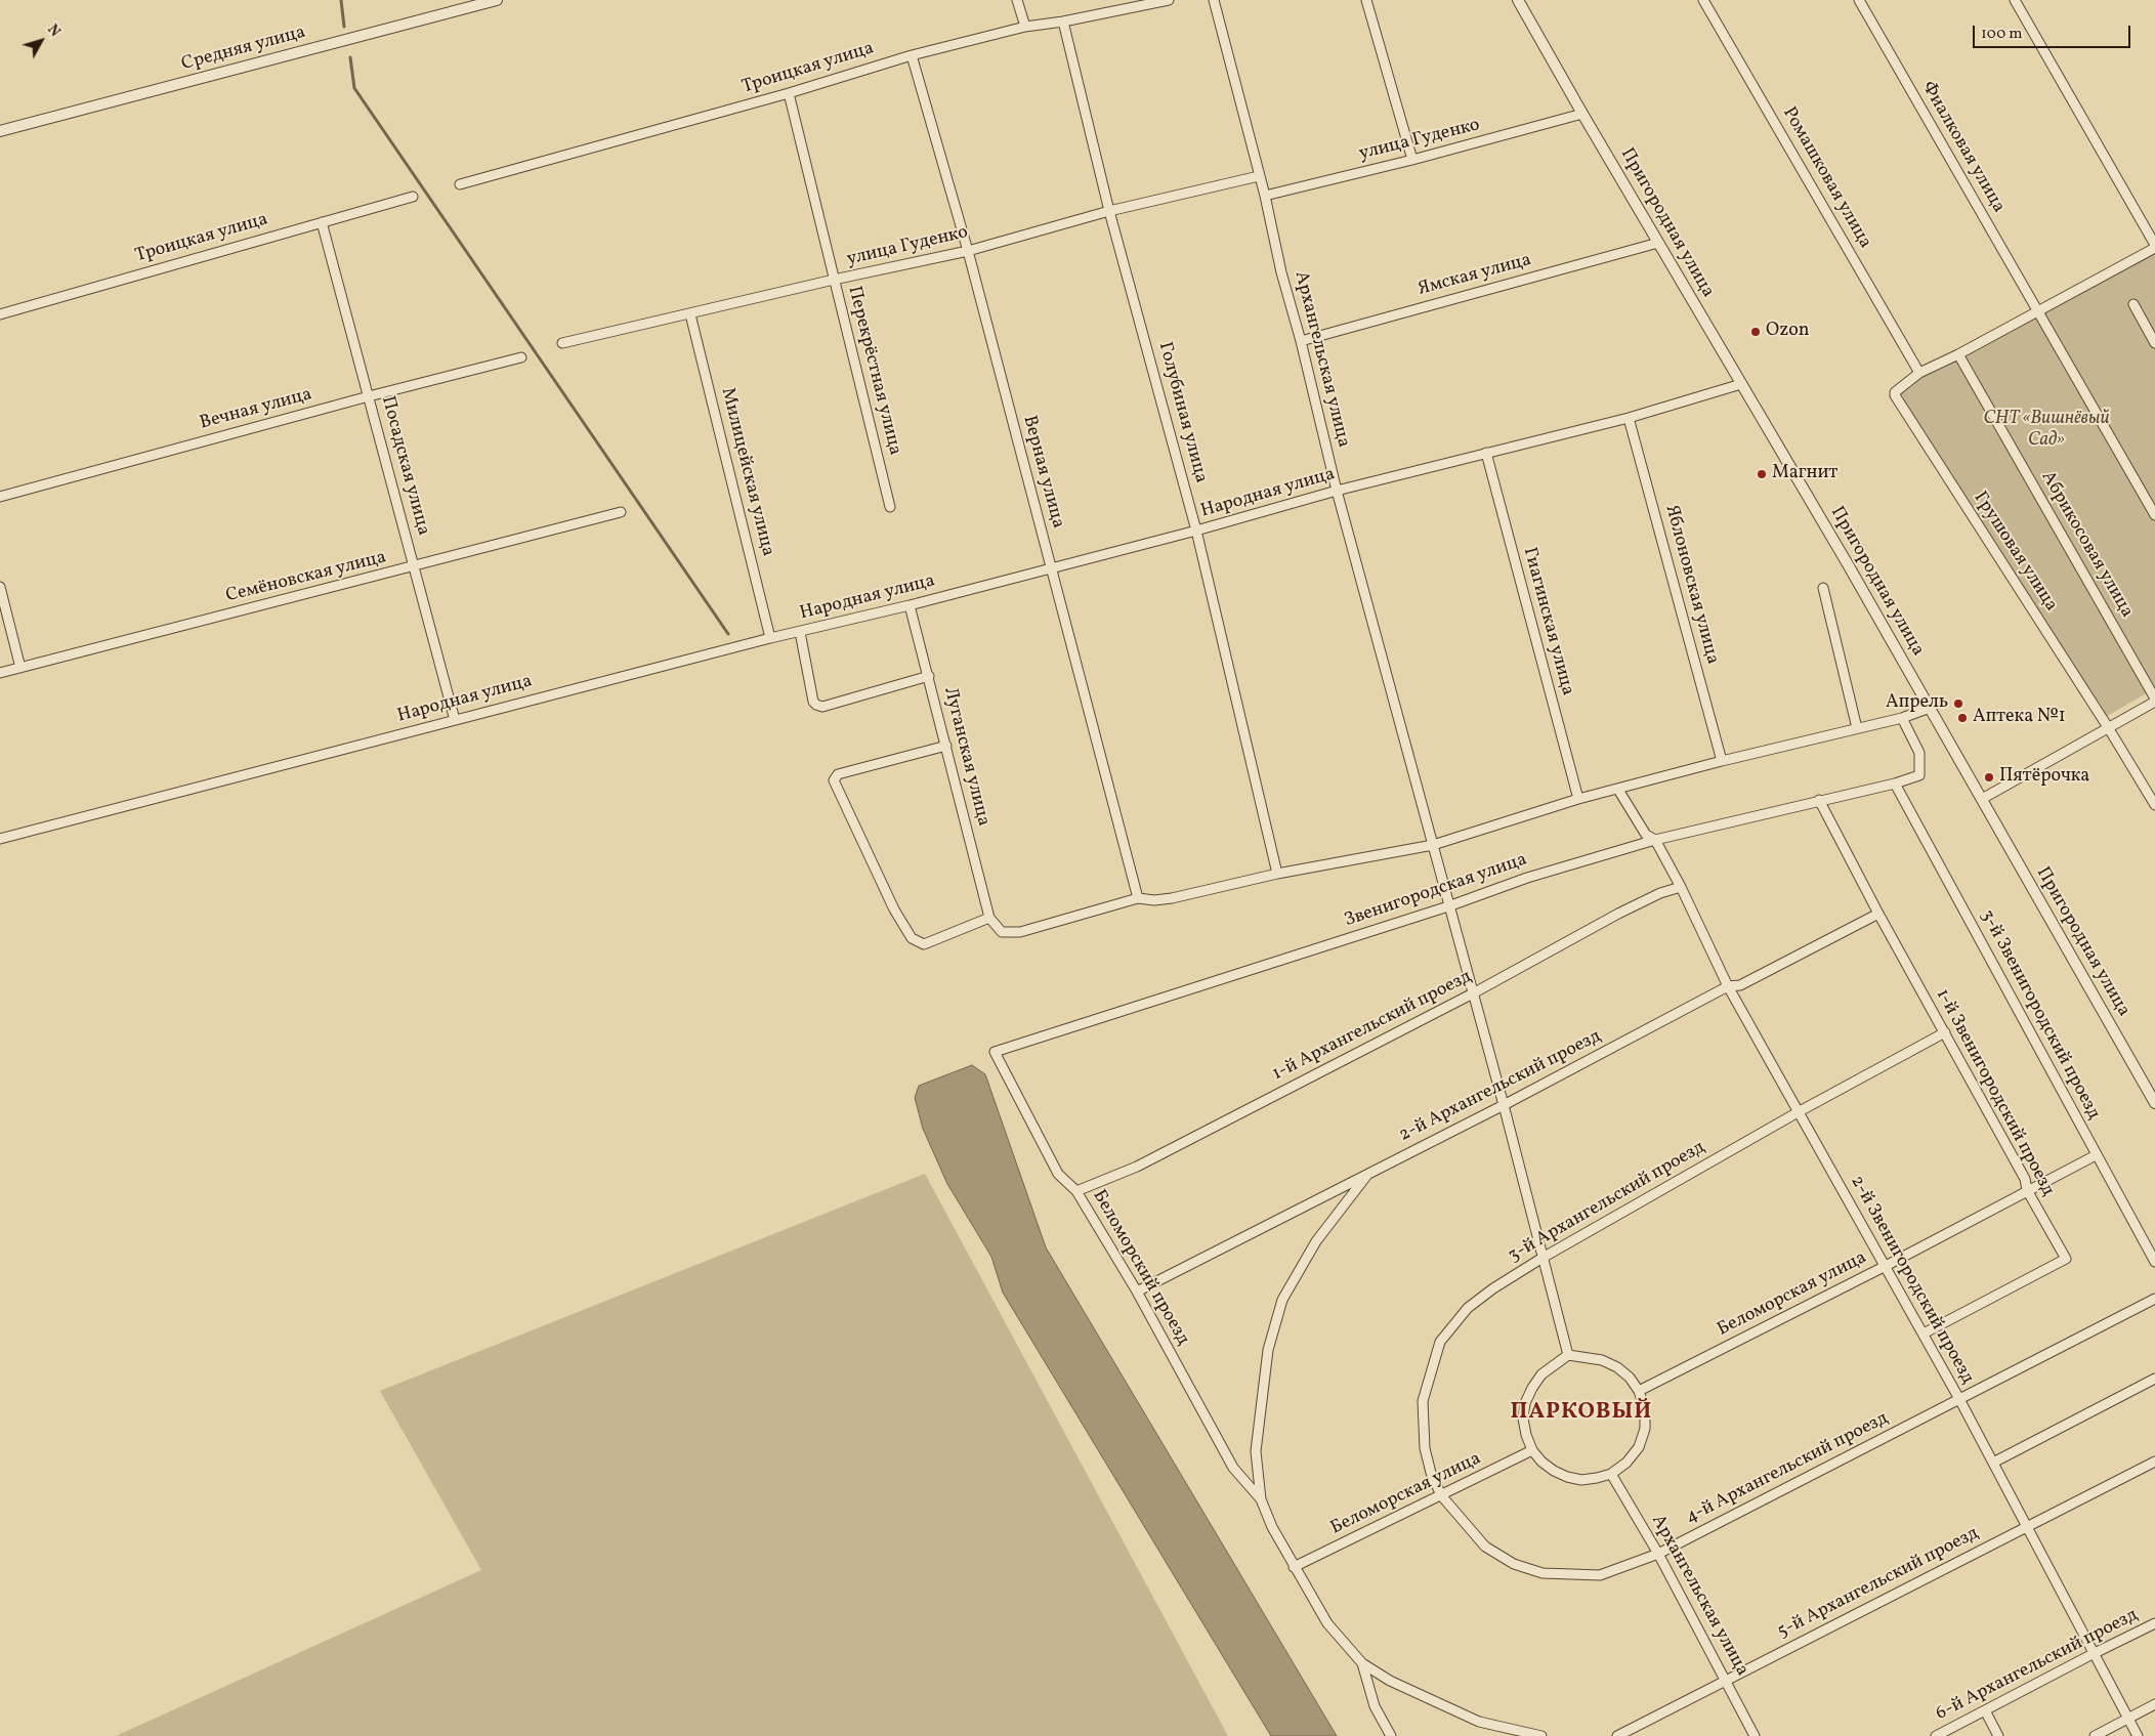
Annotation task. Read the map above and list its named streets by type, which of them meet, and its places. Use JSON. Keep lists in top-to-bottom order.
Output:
{
  "streets": {
    "street": [
      "Средняя улица",
      "Троицкая улица",
      "улица Гуденко",
      "Фиалковая улица",
      "Ромашковая улица",
      "Пригородная улица",
      "Ямская улица",
      "Архангельская улица",
      "Перекрёстная улица",
      "Вечная улица",
      "Голубиная улица",
      "Посадская улица",
      "Милицейская улица",
      "Верная улица",
      "Народная улица",
      "Абрикосовая улица",
      "Грушовая улица",
      "Семёновская улица",
      "Яблоновская улица",
      "Гиагинская улица",
      "Луганская улица",
      "Звенигородская улица",
      "3-й Звенигородский проезд",
      "1-й Архангельский проезд",
      "2-й Архангельский проезд",
      "1-й Звенигородский проезд",
      "3-й Архангельский проезд",
      "Беломорский проезд",
      "2-й Звенигородский проезд",
      "Беломорская улица",
      "4-й Архангельский проезд",
      "5-й Архангельский проезд",
      "6-й Архангельский проезд"
    ]
  },
  "crossings": [
    ["Троицкая улица", "Перекрёстная улица"],
    ["Троицкая улица", "Голубиная улица"],
    ["Троицкая улица", "Посадская улица"],
    ["Троицкая улица", "Верная улица"],
    ["улица Гуденко", "Пригородная улица"],
    ["улица Гуденко", "Архангельская улица"],
    ["улица Гуденко", "Перекрёстная улица"],
    ["улица Гуденко", "Голубиная улица"],
    ["улица Гуденко", "Милицейская улица"],
    ["улица Гуденко", "Верная улица"],
    ["Ромашковая улица", "Грушовая улица"],
    ["Пригородная улица", "Ямская улица"],
    ["Пригородная улица", "Народная улица"],
    ["Ямская улица", "Архангельская улица"],
    ["Архангельская улица", "Народная улица"],
    ["Архангельская улица", "Звенигородская улица"],
    ["Архангельская улица", "Беломорская улица"],
    ["Архангельская улица", "4-й Архангельский проезд"],
    ["Архангельская улица", "5-й Архангельский проезд"],
    ["Вечная улица", "Посадская улица"],
    ["Голубиная улица", "Народная улица"],
    ["Посадская улица", "Народная улица"],
    ["Посадская улица", "Семёновская улица"],
    ["Милицейская улица", "Народная улица"],
    ["Верная улица", "Народная улица"],
    ["Народная улица", "Яблоновская улица"],
    ["Народная улица", "Гиагинская улица"],
    ["Народная улица", "Луганская улица"],
    ["Звенигородская улица", "3-й Звенигородский проезд"],
    ["Звенигородская улица", "1-й Звенигородский проезд"],
    ["Звенигородская улица", "Беломорский проезд"],
    ["Звенигородская улица", "2-й Звенигородский проезд"],
    ["3-й Звенигородский проезд", "Беломорская улица"],
    ["1-й Архангельский проезд", "Беломорский проезд"],
    ["1-й Архангельский проезд", "2-й Звенигородский проезд"],
    ["2-й Архангельский проезд", "1-й Звенигородский проезд"],
    ["2-й Архангельский проезд", "Беломорский проезд"],
    ["2-й Архангельский проезд", "2-й Звенигородский проезд"],
    ["1-й Звенигородский проезд", "3-й Архангельский проезд"],
    ["1-й Звенигородский проезд", "2-й Звенигородский проезд"],
    ["1-й Звенигородский проезд", "Беломорская улица"],
    ["3-й Архангельский проезд", "2-й Звенигородский проезд"],
    ["3-й Архангельский проезд", "Беломорская улица"],
    ["3-й Архангельский проезд", "4-й Архангельский проезд"],
    ["Беломорский проезд", "Беломорская улица"],
    ["2-й Звенигородский проезд", "Беломорская улица"],
    ["2-й Звенигородский проезд", "4-й Архангельский проезд"],
    ["2-й Звенигородский проезд", "5-й Архангельский проезд"],
    ["2-й Звенигородский проезд", "6-й Архангельский проезд"],
    ["Беломорская улица", "4-й Архангельский проезд"]
  ],
  "districts": ["ПАРКОВЫЙ"],
  "parks": ["СНТ «Вишнёвый Cад»"],
  "places": [
    "Ozon",
    "Магнит",
    "Апрель",
    "Аптека №1",
    "Пятёрочка"
  ],
  "scale_bar": "100 m",
  "north": "top right"
}
